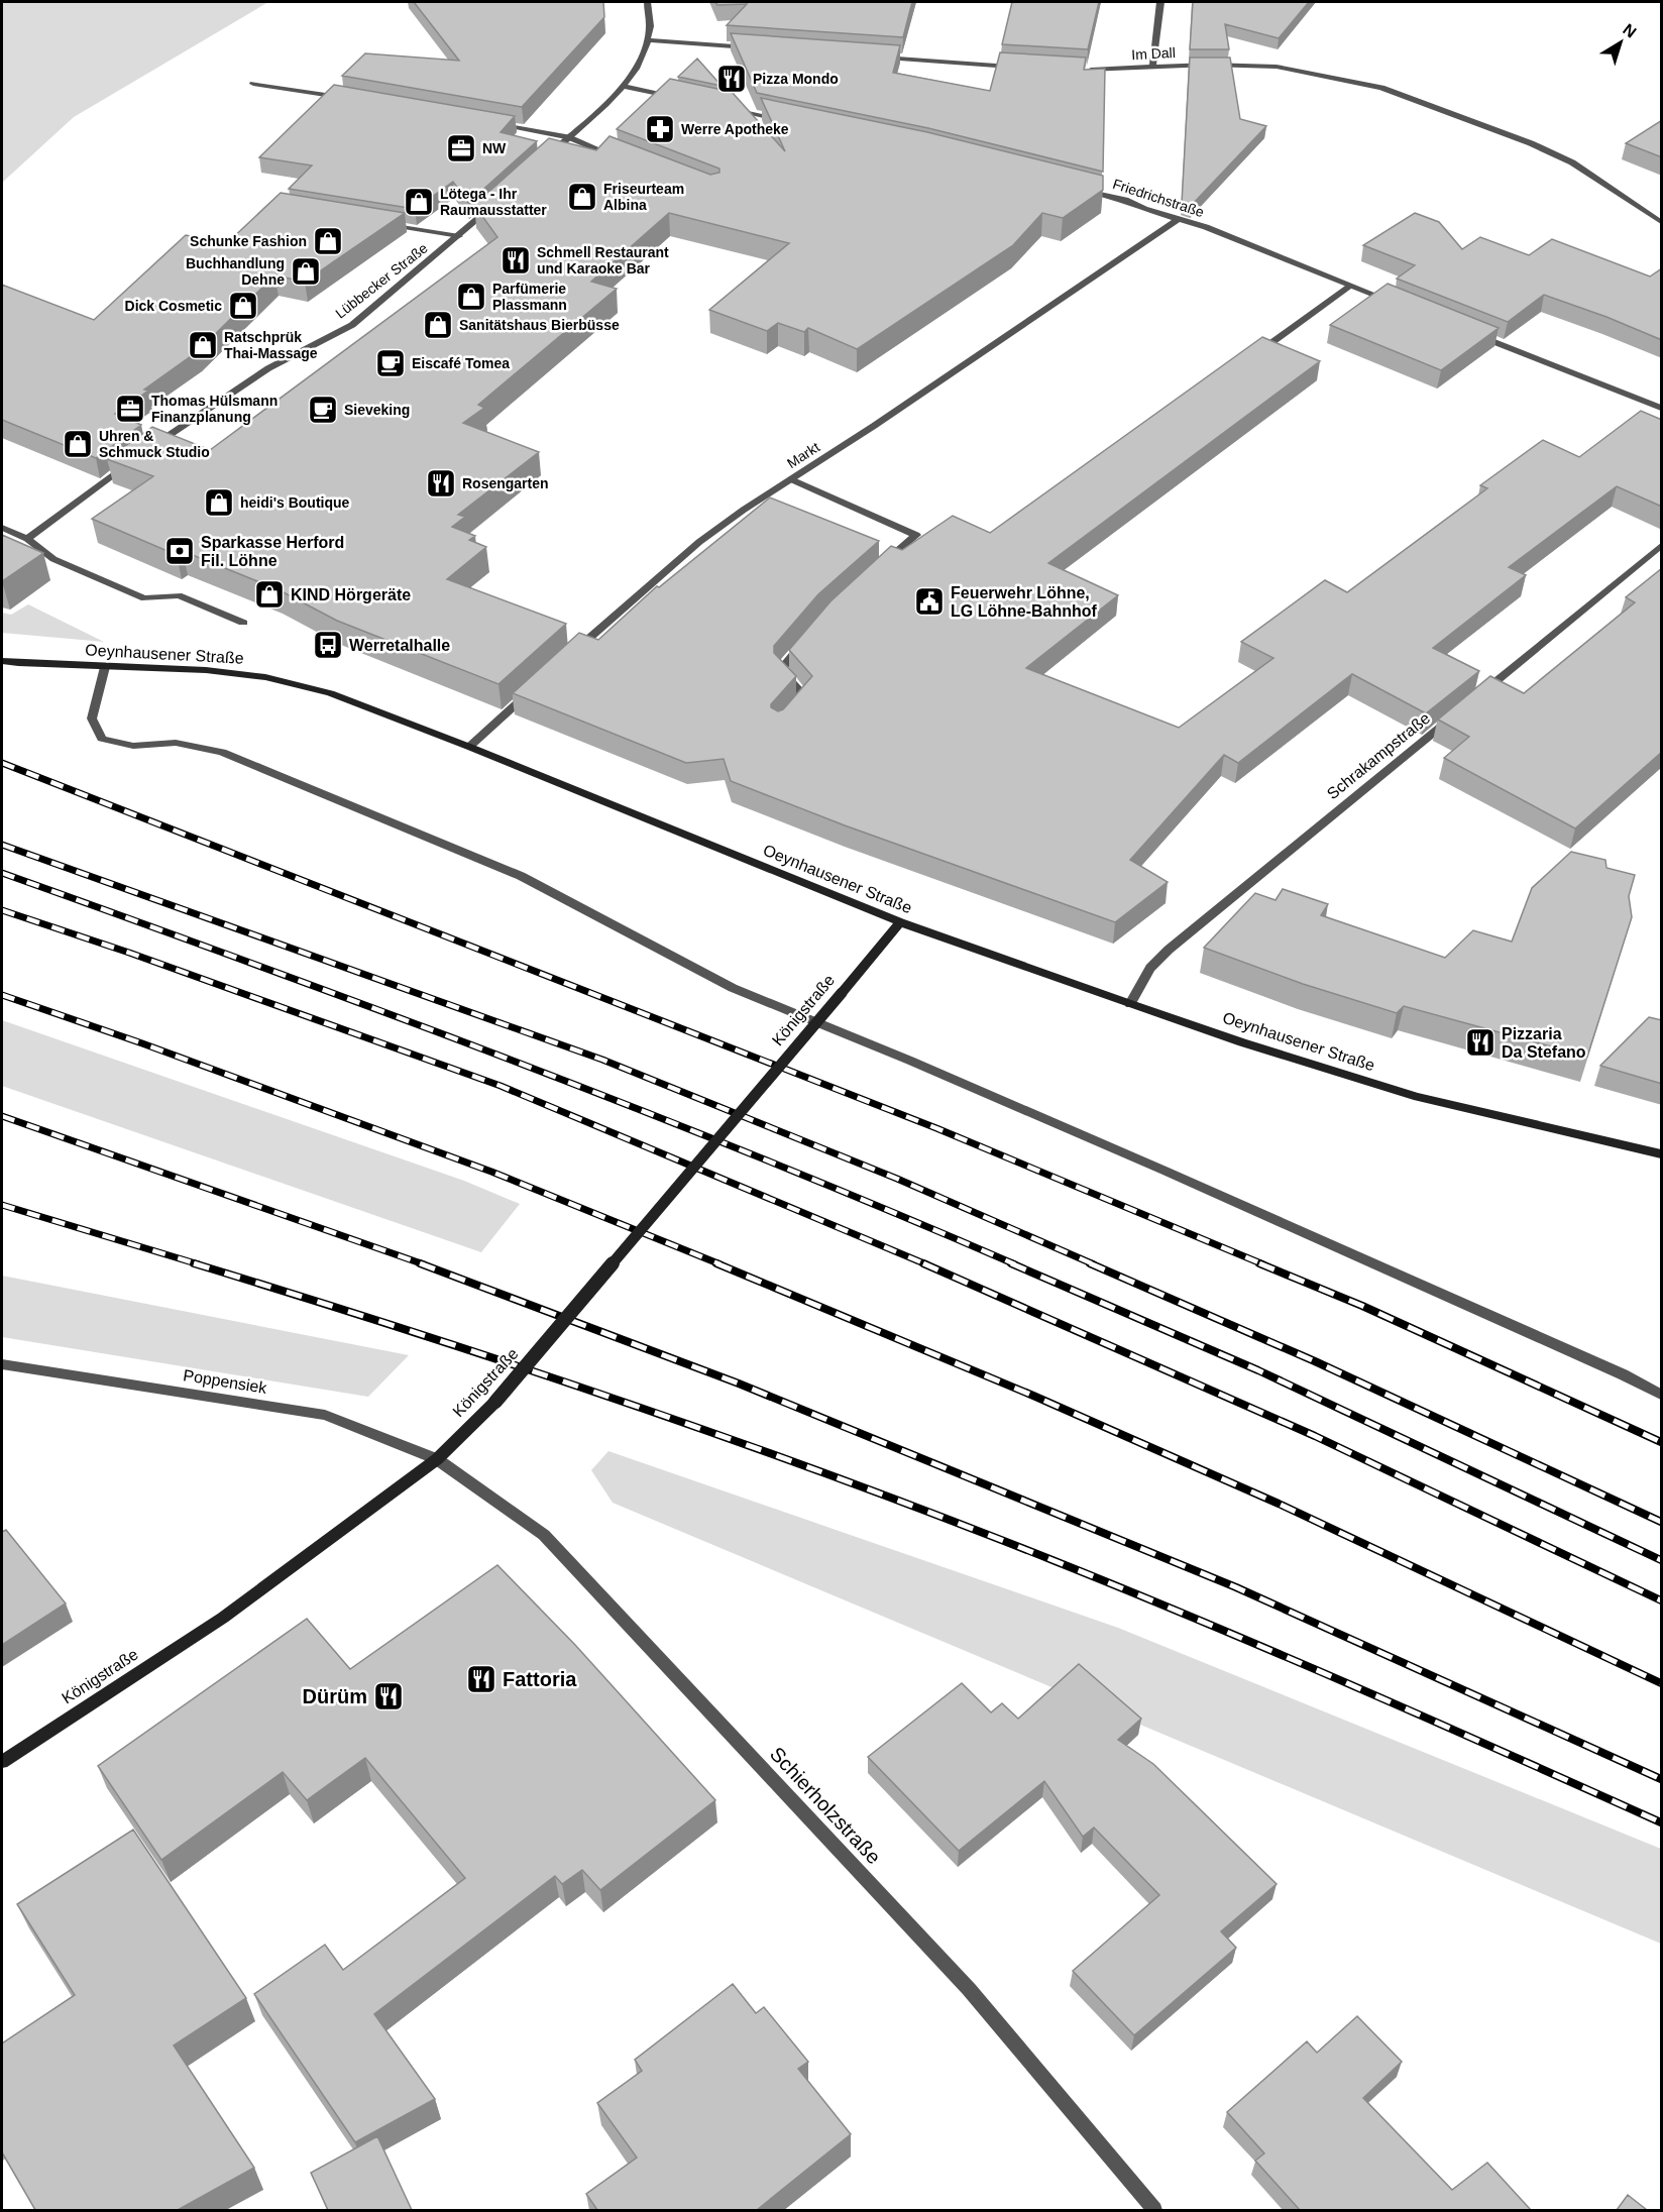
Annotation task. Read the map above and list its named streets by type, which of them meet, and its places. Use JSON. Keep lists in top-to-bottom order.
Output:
{
  "streets": {
    "main road": ["Oeynhausener Straße", "Königstraße"],
    "street": [
      "Im Dall",
      "Friedrichstraße",
      "Lübbecker Straße",
      "Markt",
      "Schrakampstraße",
      "Poppensiek",
      "Schierholzstraße"
    ]
  },
  "crossings": [
    ["Friedrichstraße", "Markt"],
    ["Oeynhausener Straße", "Schrakampstraße"],
    ["Oeynhausener Straße", "Königstraße"],
    ["Königstraße", "Poppensiek"],
    ["Königstraße", "Schierholzstraße"],
    ["Poppensiek", "Schierholzstraße"]
  ],
  "places": {
    "restaurant": [
      "Pizza Mondo",
      "Schmell Restaurant und Karaoke Bar",
      "Rosengarten",
      "Pizzaria Da Stefano",
      "Fattoria",
      "Dürüm"
    ],
    "pharmacy": ["Werre Apotheke"],
    "office": ["NW", "Thomas Hülsmann Finanzplanung"],
    "shop": [
      "Friseurteam Albina",
      "Lötega - Ihr Raumausstatter",
      "Schunke Fashion",
      "Buchhandlung Dehne",
      "Parfümerie Plassmann",
      "Dick Cosmetic",
      "Sanitätshaus Bierbüsse",
      "Ratschprük Thai-Massage",
      "Uhren & Schmuck Studio",
      "heidi's Boutique",
      "KIND Hörgeräte"
    ],
    "cafe": ["Eiscafé Tomea", "Sieveking"],
    "bank": ["Sparkasse Herford Fil. Löhne"],
    "public building": ["Feuerwehr Löhne, LG Löhne-Bahnhof"],
    "bus stop": ["Werretalhalle"]
  },
  "north": "top right"
}
